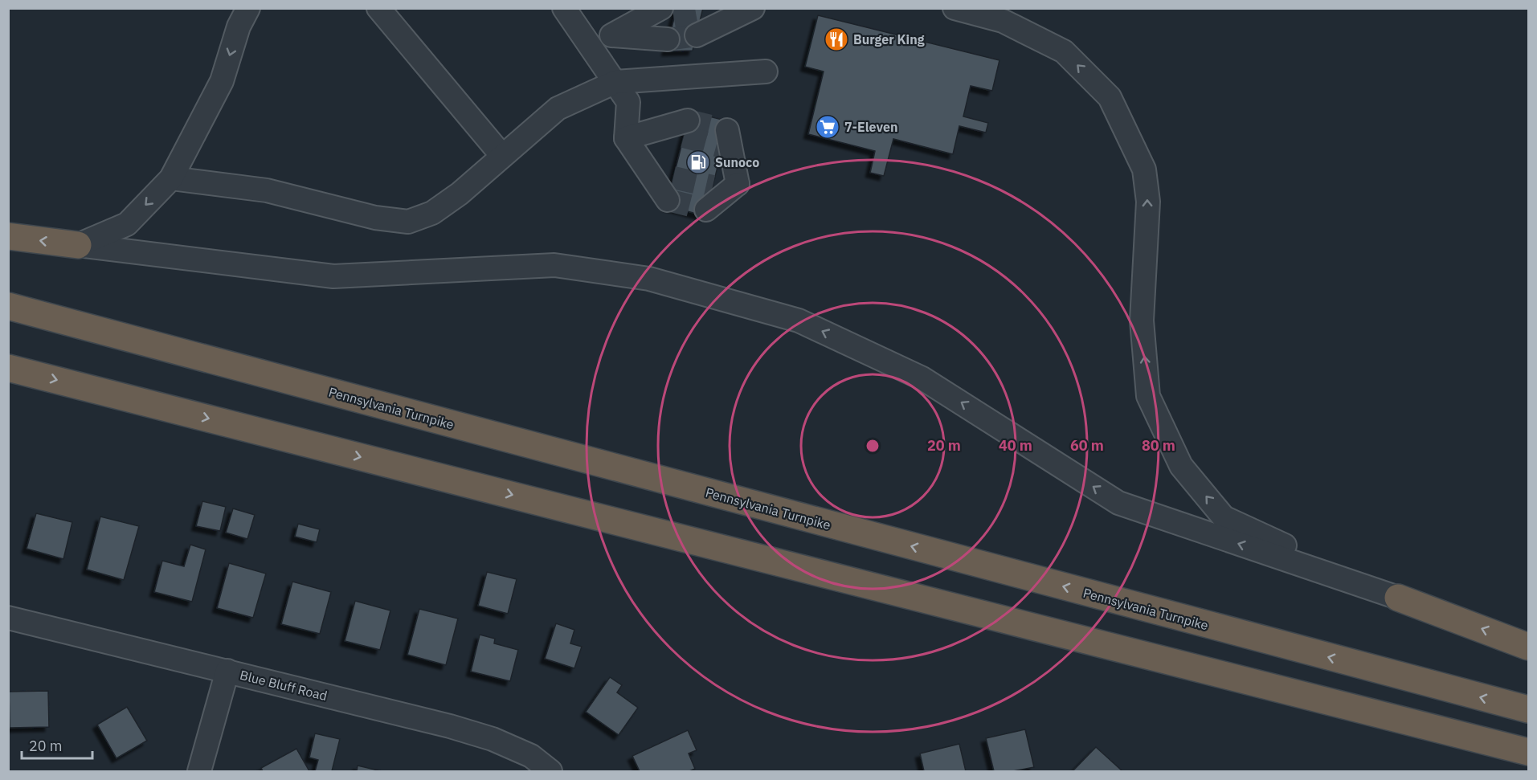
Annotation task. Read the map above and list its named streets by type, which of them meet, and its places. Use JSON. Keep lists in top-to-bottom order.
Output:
{
  "streets": {
    "highway": ["Pennsylvania Turnpike"],
    "street": ["Blue Bluff Road"]
  },
  "places": {
    "restaurant": ["Burger King"],
    "supermarket": ["7-Eleven"],
    "fuel station": ["Sunoco"]
  },
  "scale_bar": "20 m",
  "rings": [
    "20 m",
    "40 m",
    "60 m",
    "80 m"
  ]
}
